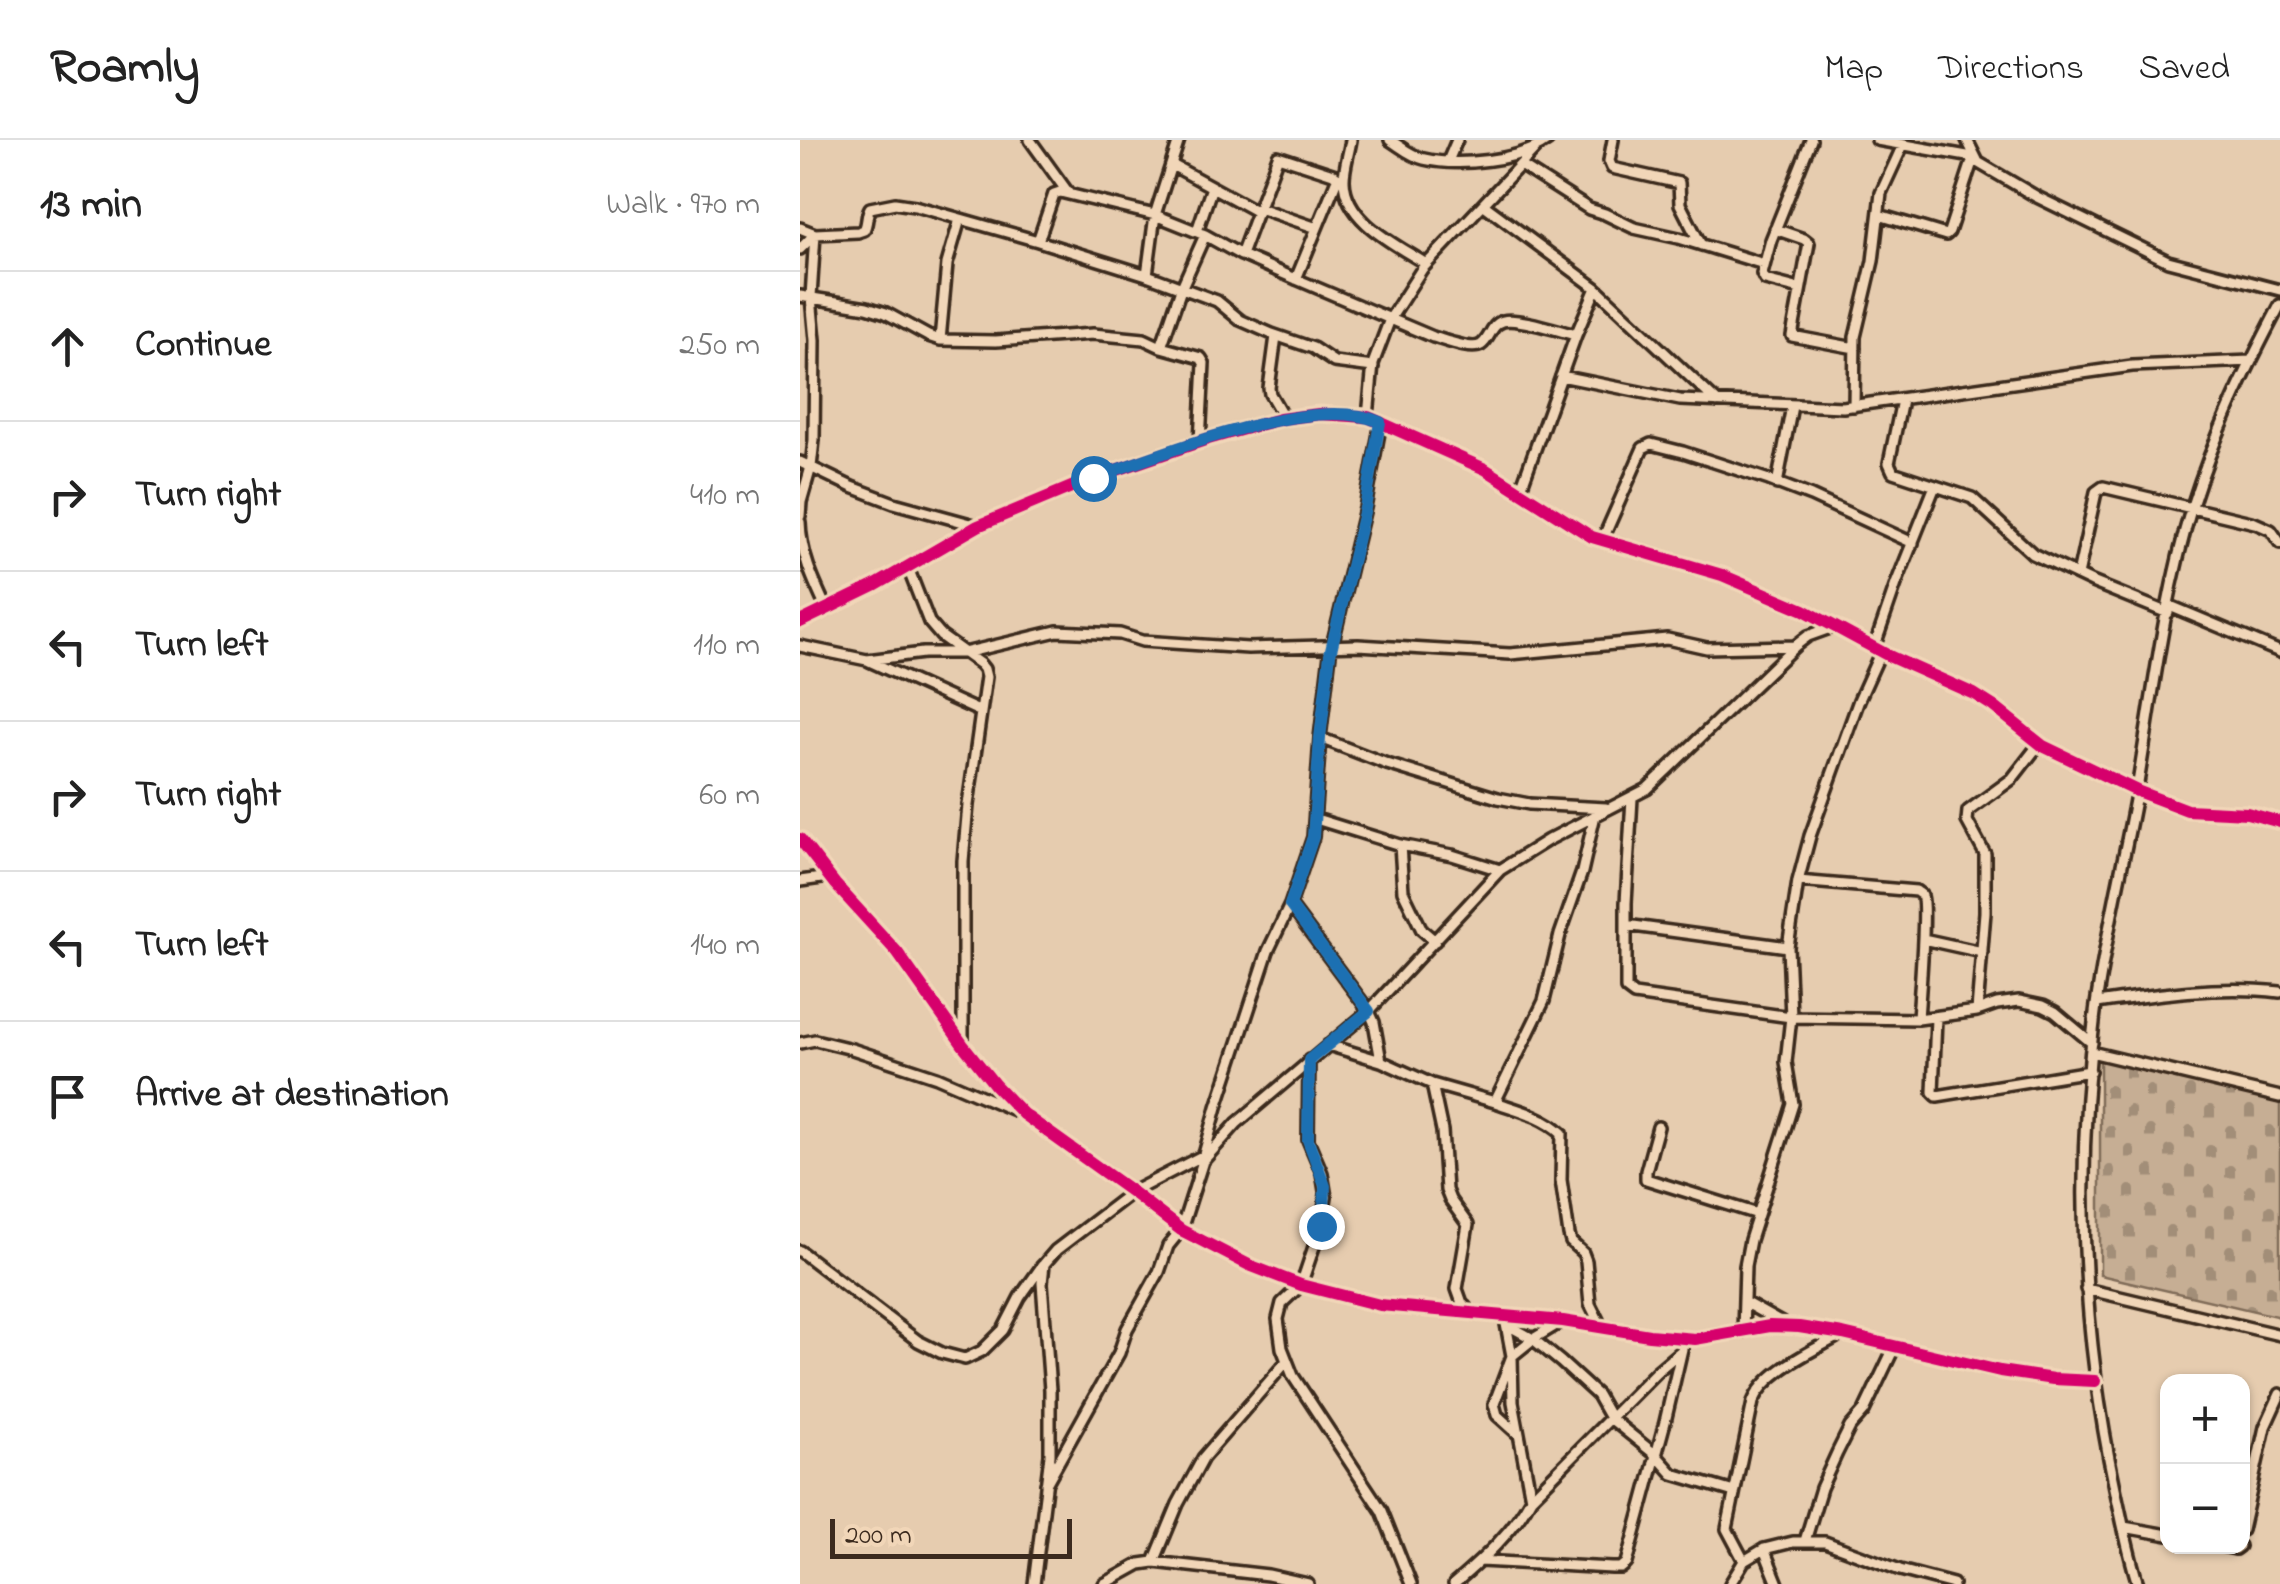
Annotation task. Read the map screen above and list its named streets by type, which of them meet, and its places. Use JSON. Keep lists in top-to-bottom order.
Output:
{
  "scale_bar": "200 m",
  "page": {
    "header": "Roamly",
    "nav": ["Map", "Directions", "Saved"],
    "heading": ["13 min", "Walk · 970 m"],
    "list": [
      ["Continue", "250 m"],
      ["Turn right", "410 m"],
      ["Turn left", "110 m"],
      ["Turn right", "60 m"],
      ["Turn left", "140 m"],
      "Arrive at destination"
    ],
    "map_buttons": ["+", "−"],
    "scale": "200 m"
  }
}
